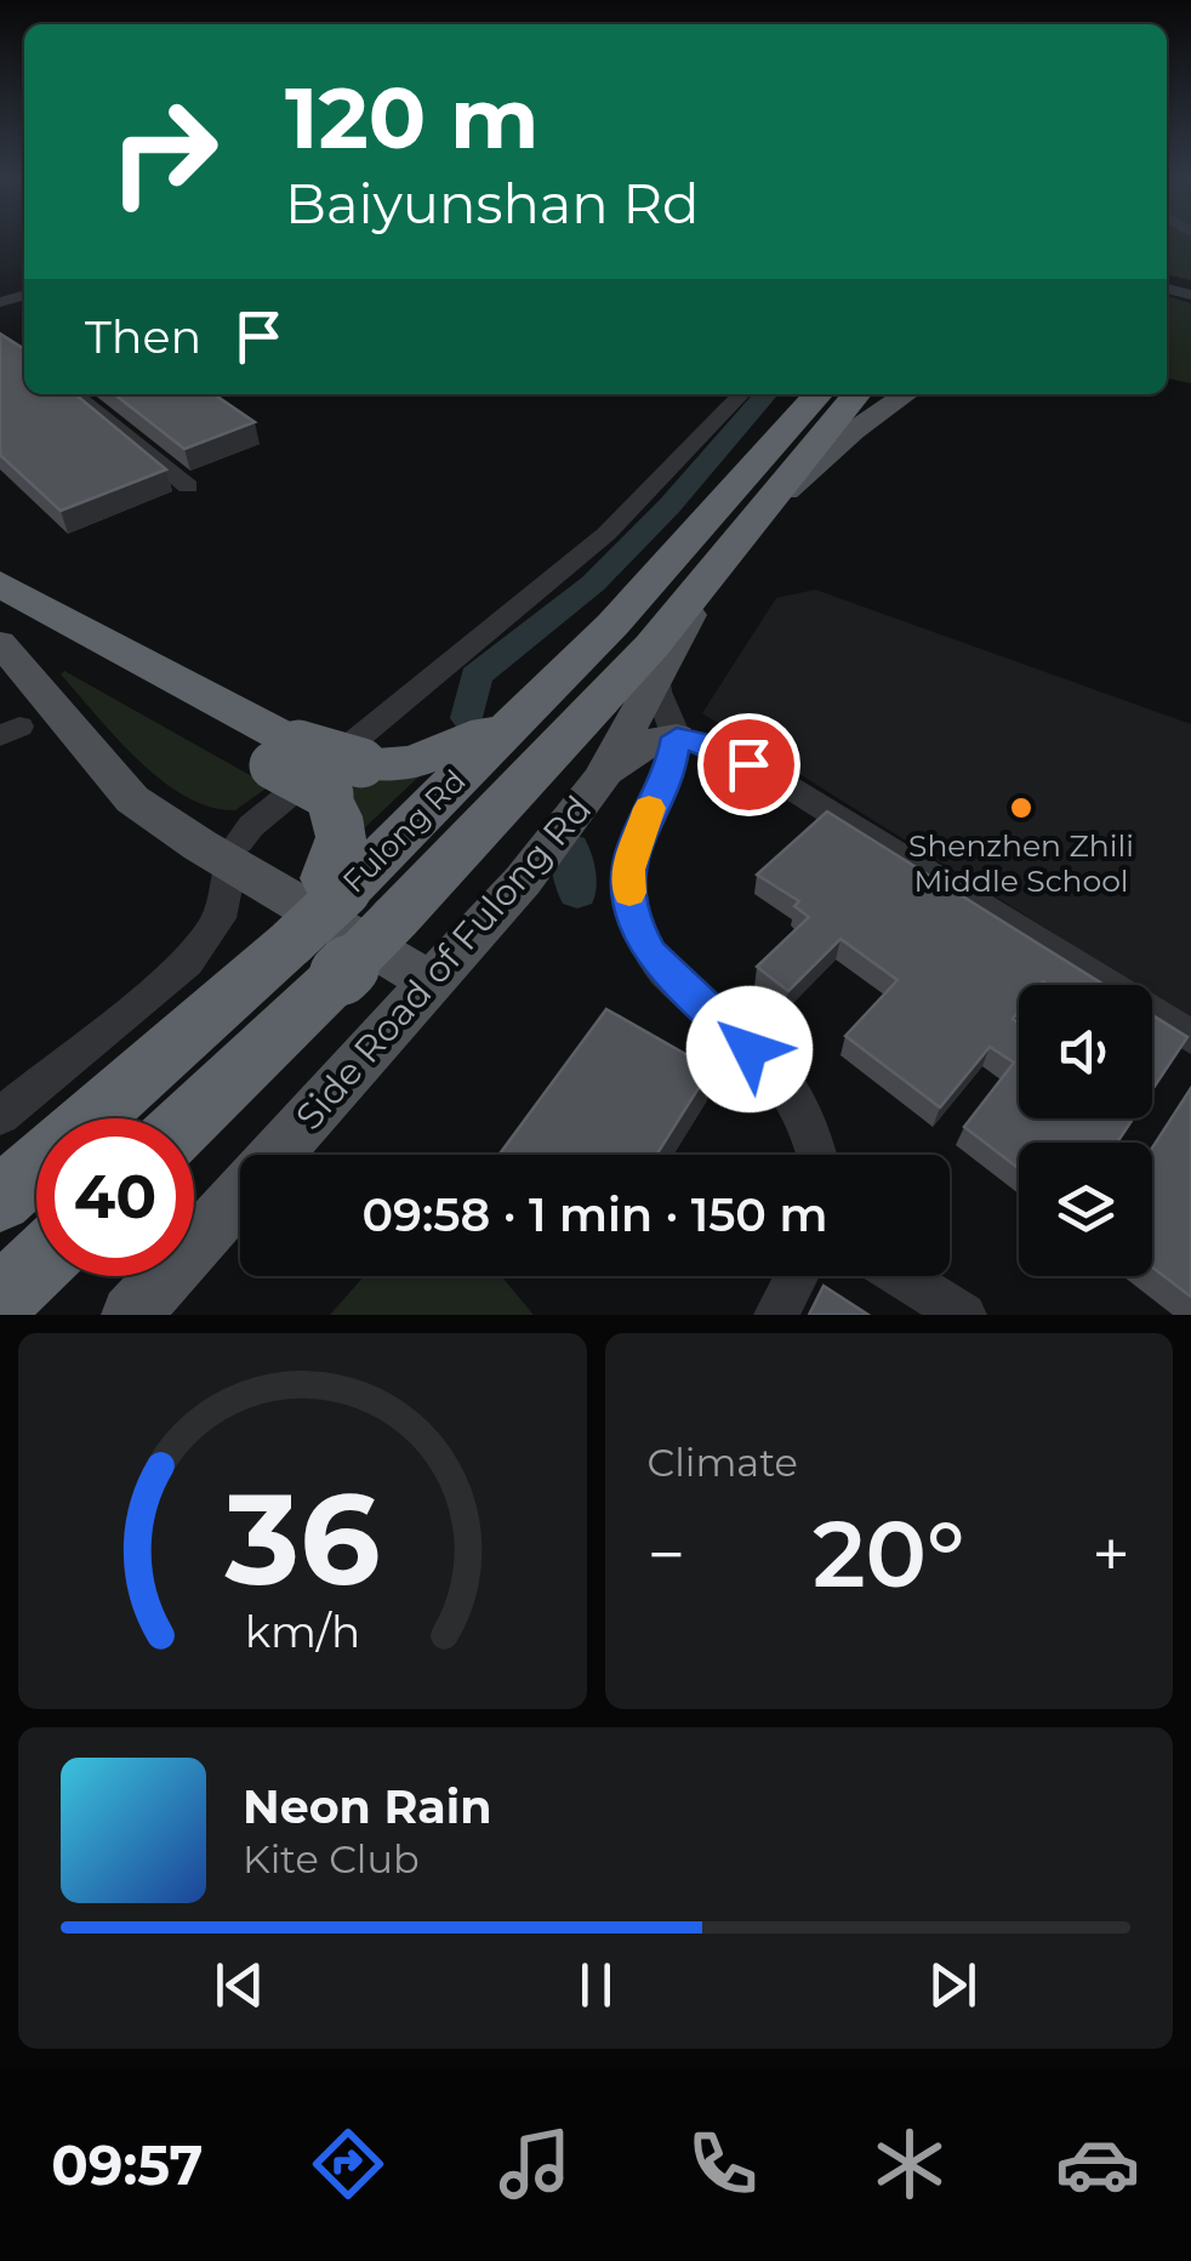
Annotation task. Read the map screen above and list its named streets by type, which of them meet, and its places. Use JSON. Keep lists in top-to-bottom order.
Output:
{
  "streets": {
    "highway": ["Fulong Rd"],
    "main road": ["Side Road of Fulong Rd"]
  },
  "crossings": [
    ["Fulong Rd", "Side Road of Fulong Rd"]
  ],
  "places": ["Shenzhen Zhili Middle School"],
  "page": {
    "turn": ["120 m", "Baiyunshan Rd"],
    "then": "Then",
    "limit": "40",
    "trip": "09:58 · 1 min · 150 m",
    "tile": "Climate",
    "heat": ["−", "20°", "+"],
    "song": ["Neon Rain", "Kite Club"],
    "tabs": "09:57",
    "gauge": ["36", "km/h"]
  }
}
